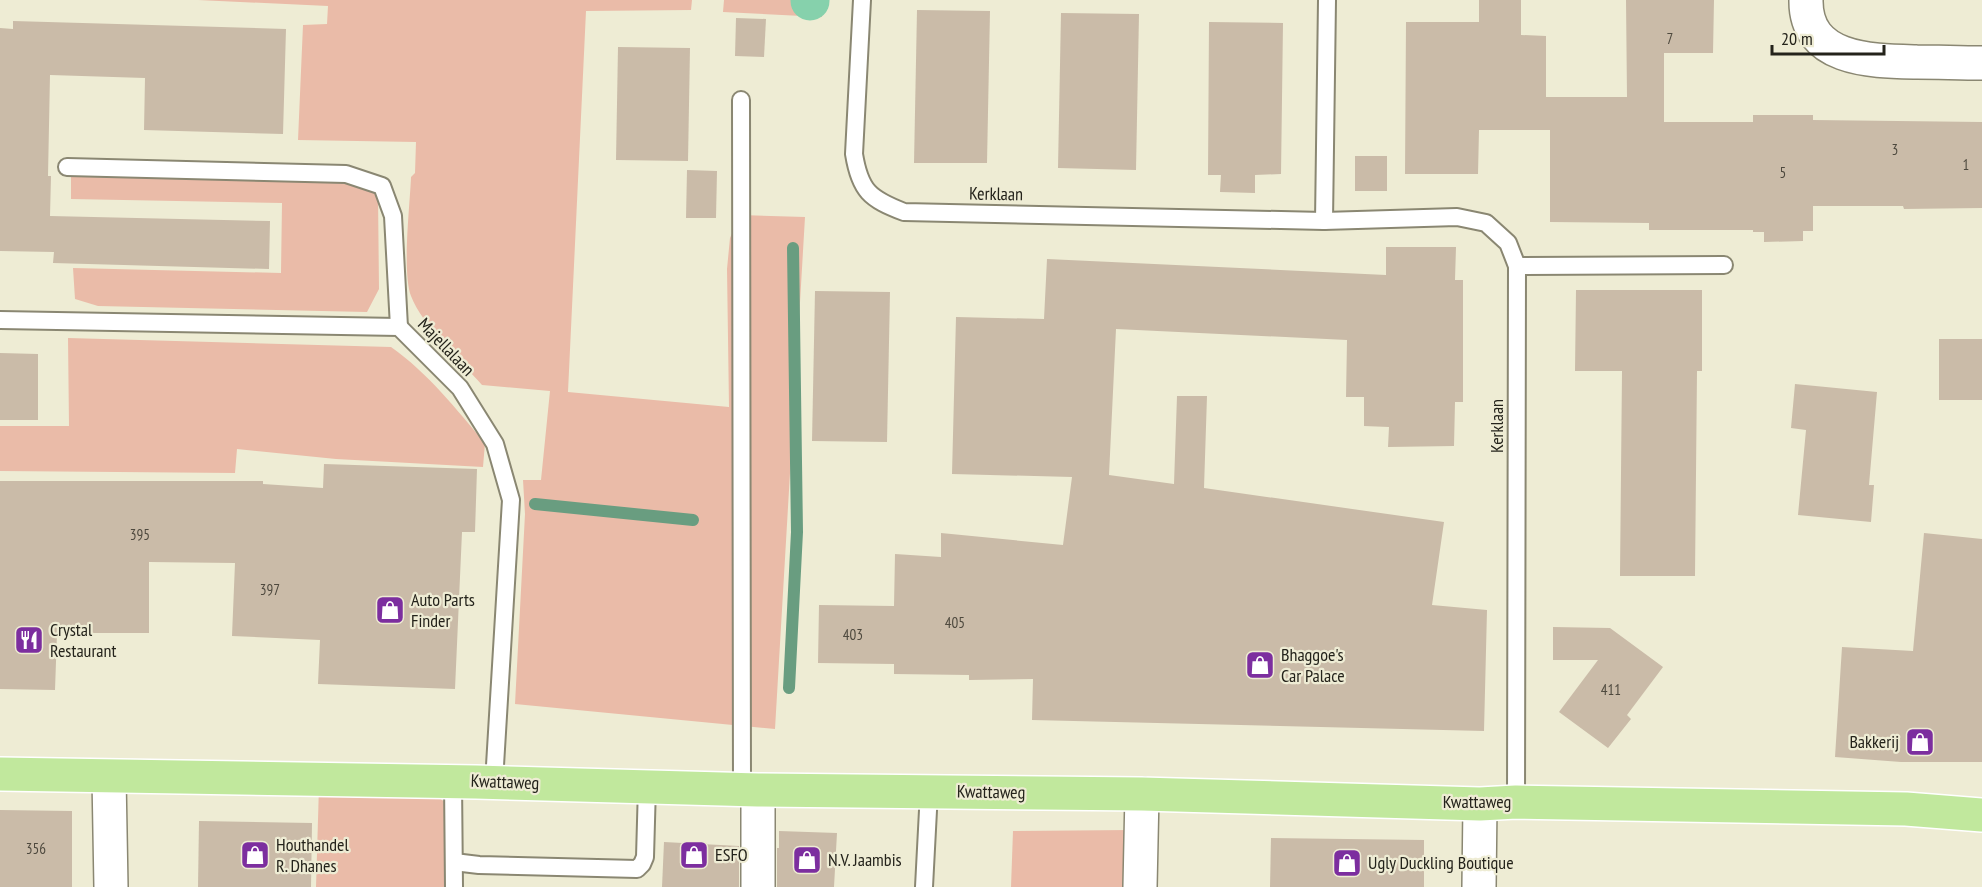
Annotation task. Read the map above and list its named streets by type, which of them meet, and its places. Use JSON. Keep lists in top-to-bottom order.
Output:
{
  "streets": {
    "main road": ["Kwattaweg"],
    "lane": ["Kerklaan", "Majellalaan"]
  },
  "crossings": [
    ["Kerklaan", "Kwattaweg"],
    ["Majellalaan", "Kwattaweg"]
  ],
  "places": {
    "shop": [
      "Auto Parts Finder",
      "Bhaggoe's Car Palace",
      "Bakkerij",
      "Houthandel R. Dhanes",
      "ESFO",
      "N.V. Jaambis",
      "Ugly Duckling Boutique"
    ],
    "restaurant": ["Crystal Restaurant"]
  },
  "house_numbers": [
    "7",
    "3",
    "1",
    "5",
    "395",
    "397",
    "405",
    "403",
    "411",
    "356"
  ],
  "scale_bar": "20 m"
}
